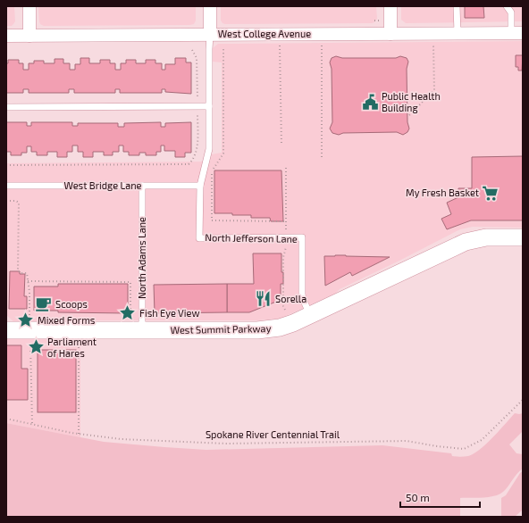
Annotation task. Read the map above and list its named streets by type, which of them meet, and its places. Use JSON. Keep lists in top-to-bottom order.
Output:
{
  "streets": {
    "street": ["West College Avenue", "West Summit Parkway"],
    "lane": ["West Bridge Lane", "North Jefferson Lane", "North Adams Lane"],
    "path": ["Spokane River Centennial Trail"]
  },
  "crossings": [
    ["West College Avenue", "North Jefferson Lane"],
    ["West Bridge Lane", "North Jefferson Lane"],
    ["West Bridge Lane", "North Adams Lane"],
    ["North Jefferson Lane", "West Summit Parkway"],
    ["North Adams Lane", "West Summit Parkway"]
  ],
  "places": {
    "public building": ["Public Health Building"],
    "supermarket": ["My Fresh Basket"],
    "restaurant": ["Sorella"],
    "cafe": ["Scoops"],
    "place": ["Fish Eye View", "Mixed Forms", "Parliament of Hares"]
  },
  "scale_bar": "50 m"
}
